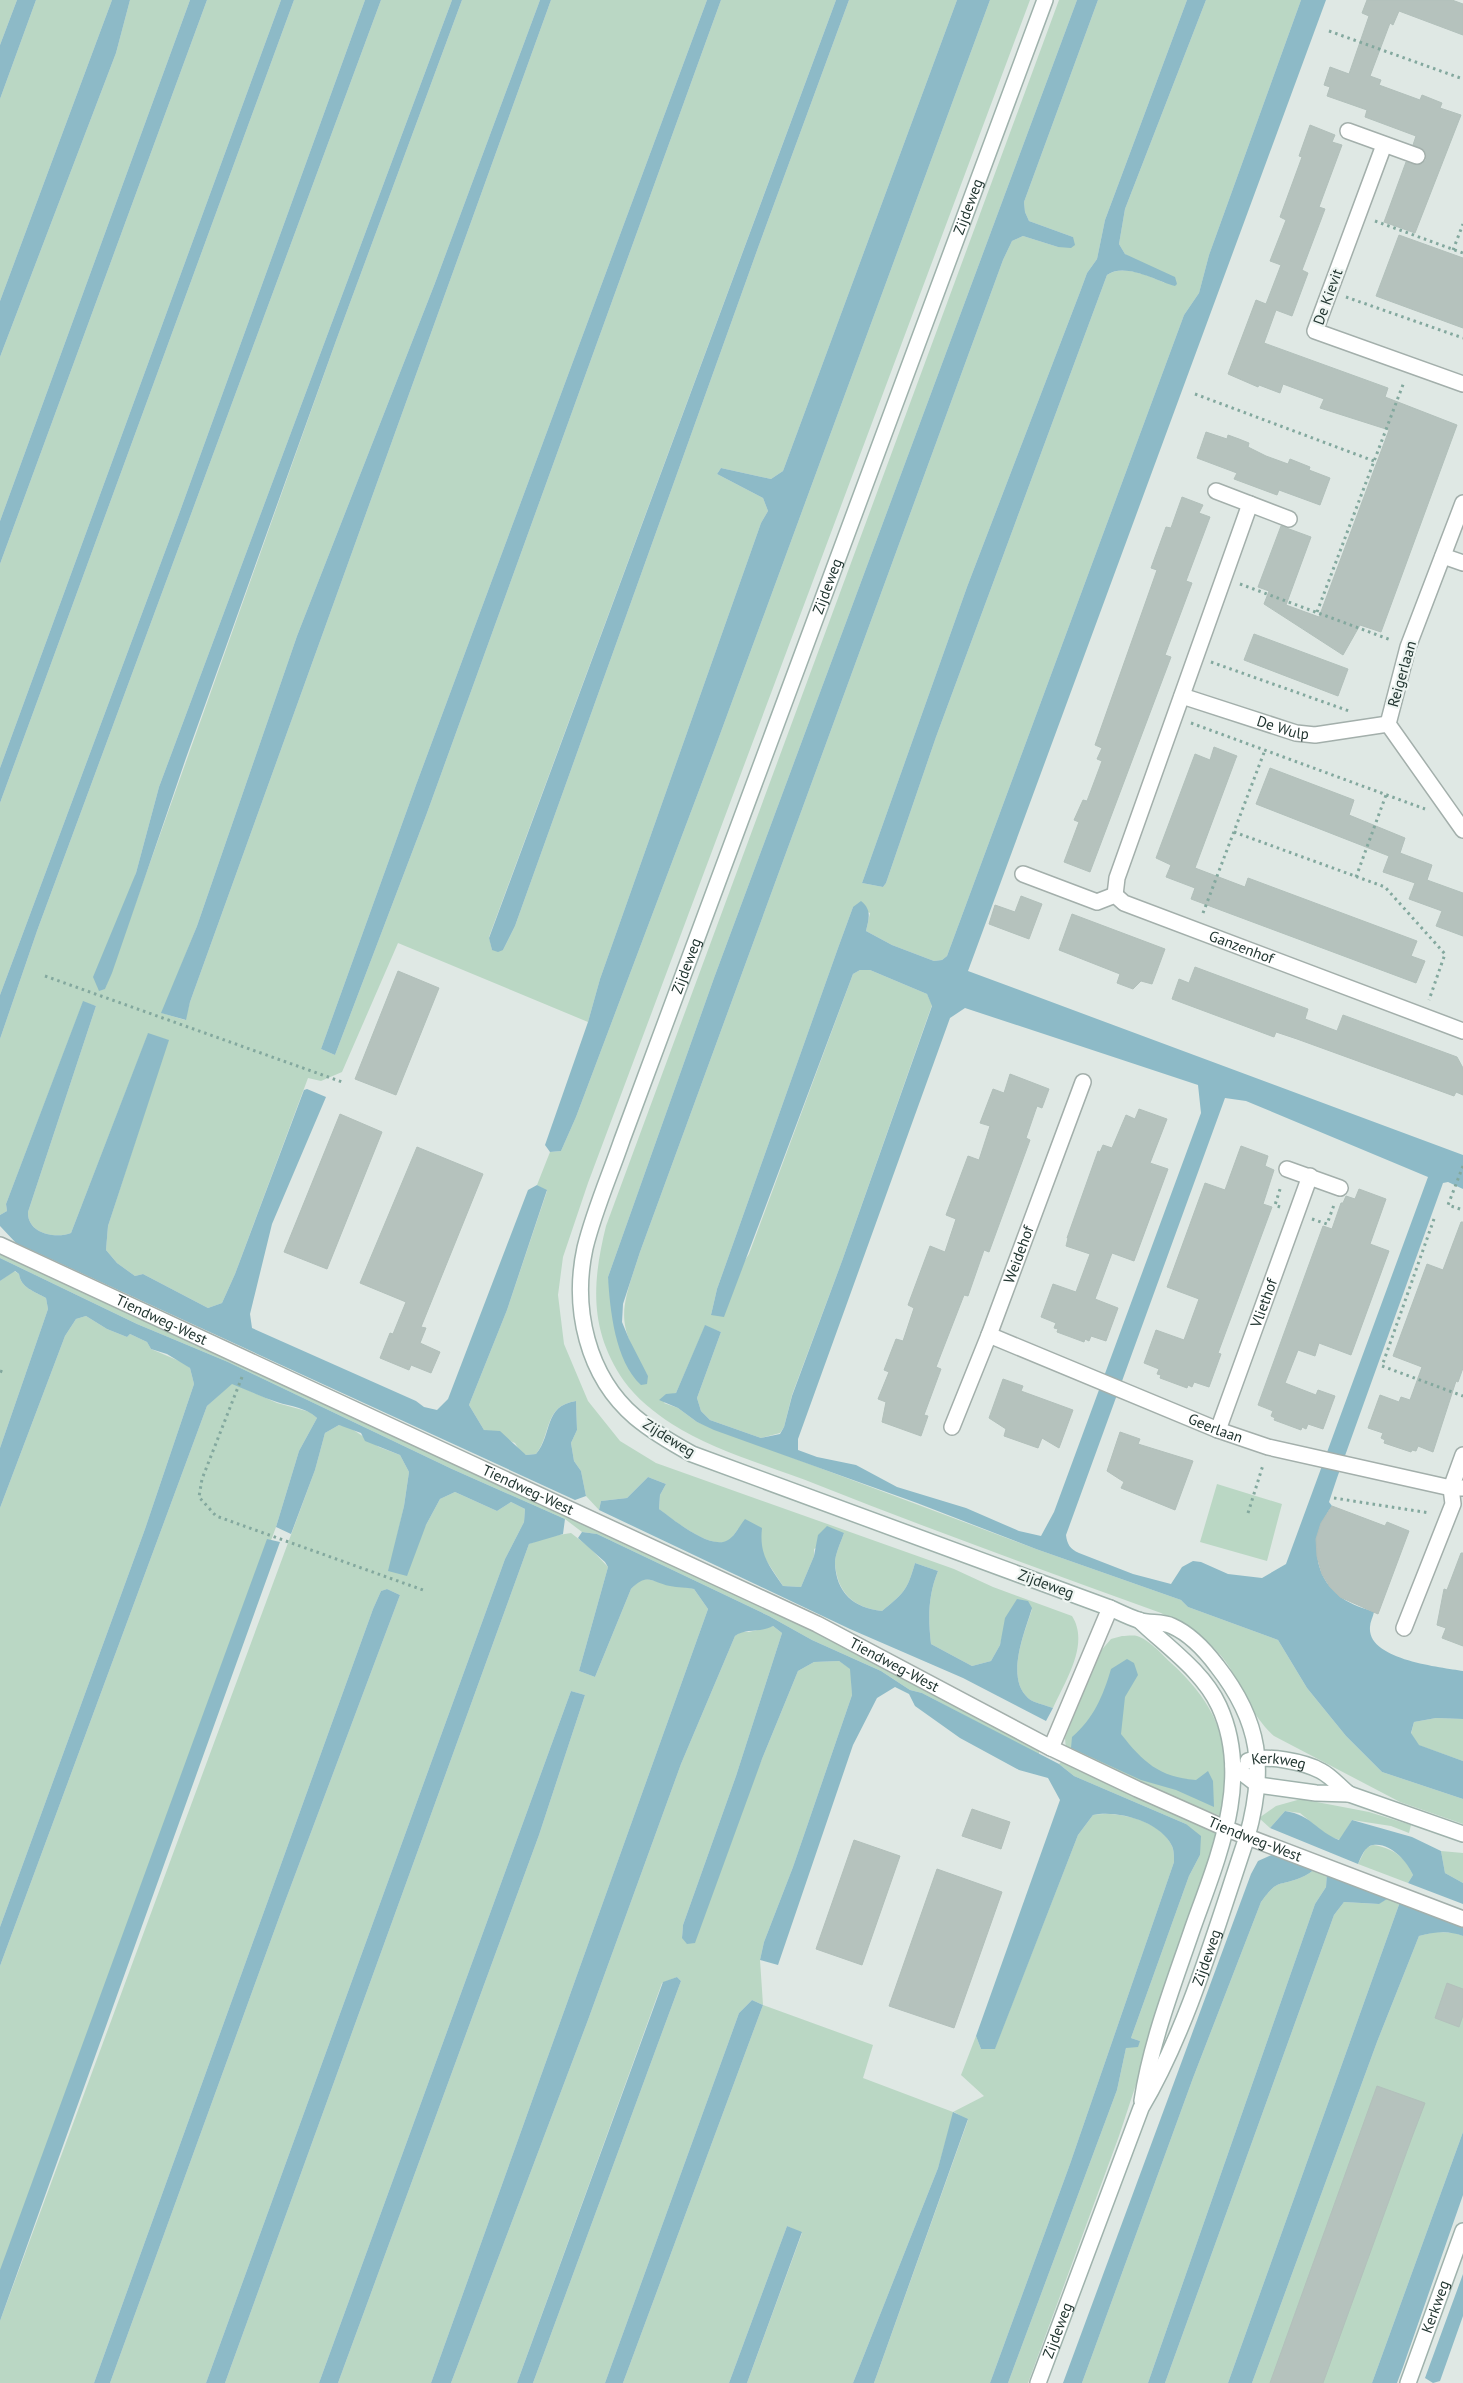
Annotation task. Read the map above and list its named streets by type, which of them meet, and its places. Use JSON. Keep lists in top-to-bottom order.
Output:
{
  "streets": {
    "street": [
      "Zijdeweg",
      "De Kievit",
      "Reigerlaan",
      "De Wulp",
      "Ganzenhof",
      "Weidehof",
      "Vliethof",
      "Tiendweg-West",
      "Geerlaan",
      "Kerkweg"
    ]
  },
  "crossings": [
    ["Zijdeweg", "Tiendweg-West"],
    ["Zijdeweg", "Kerkweg"],
    ["Reigerlaan", "De Wulp"],
    ["Weidehof", "Geerlaan"],
    ["Vliethof", "Geerlaan"]
  ]
}
